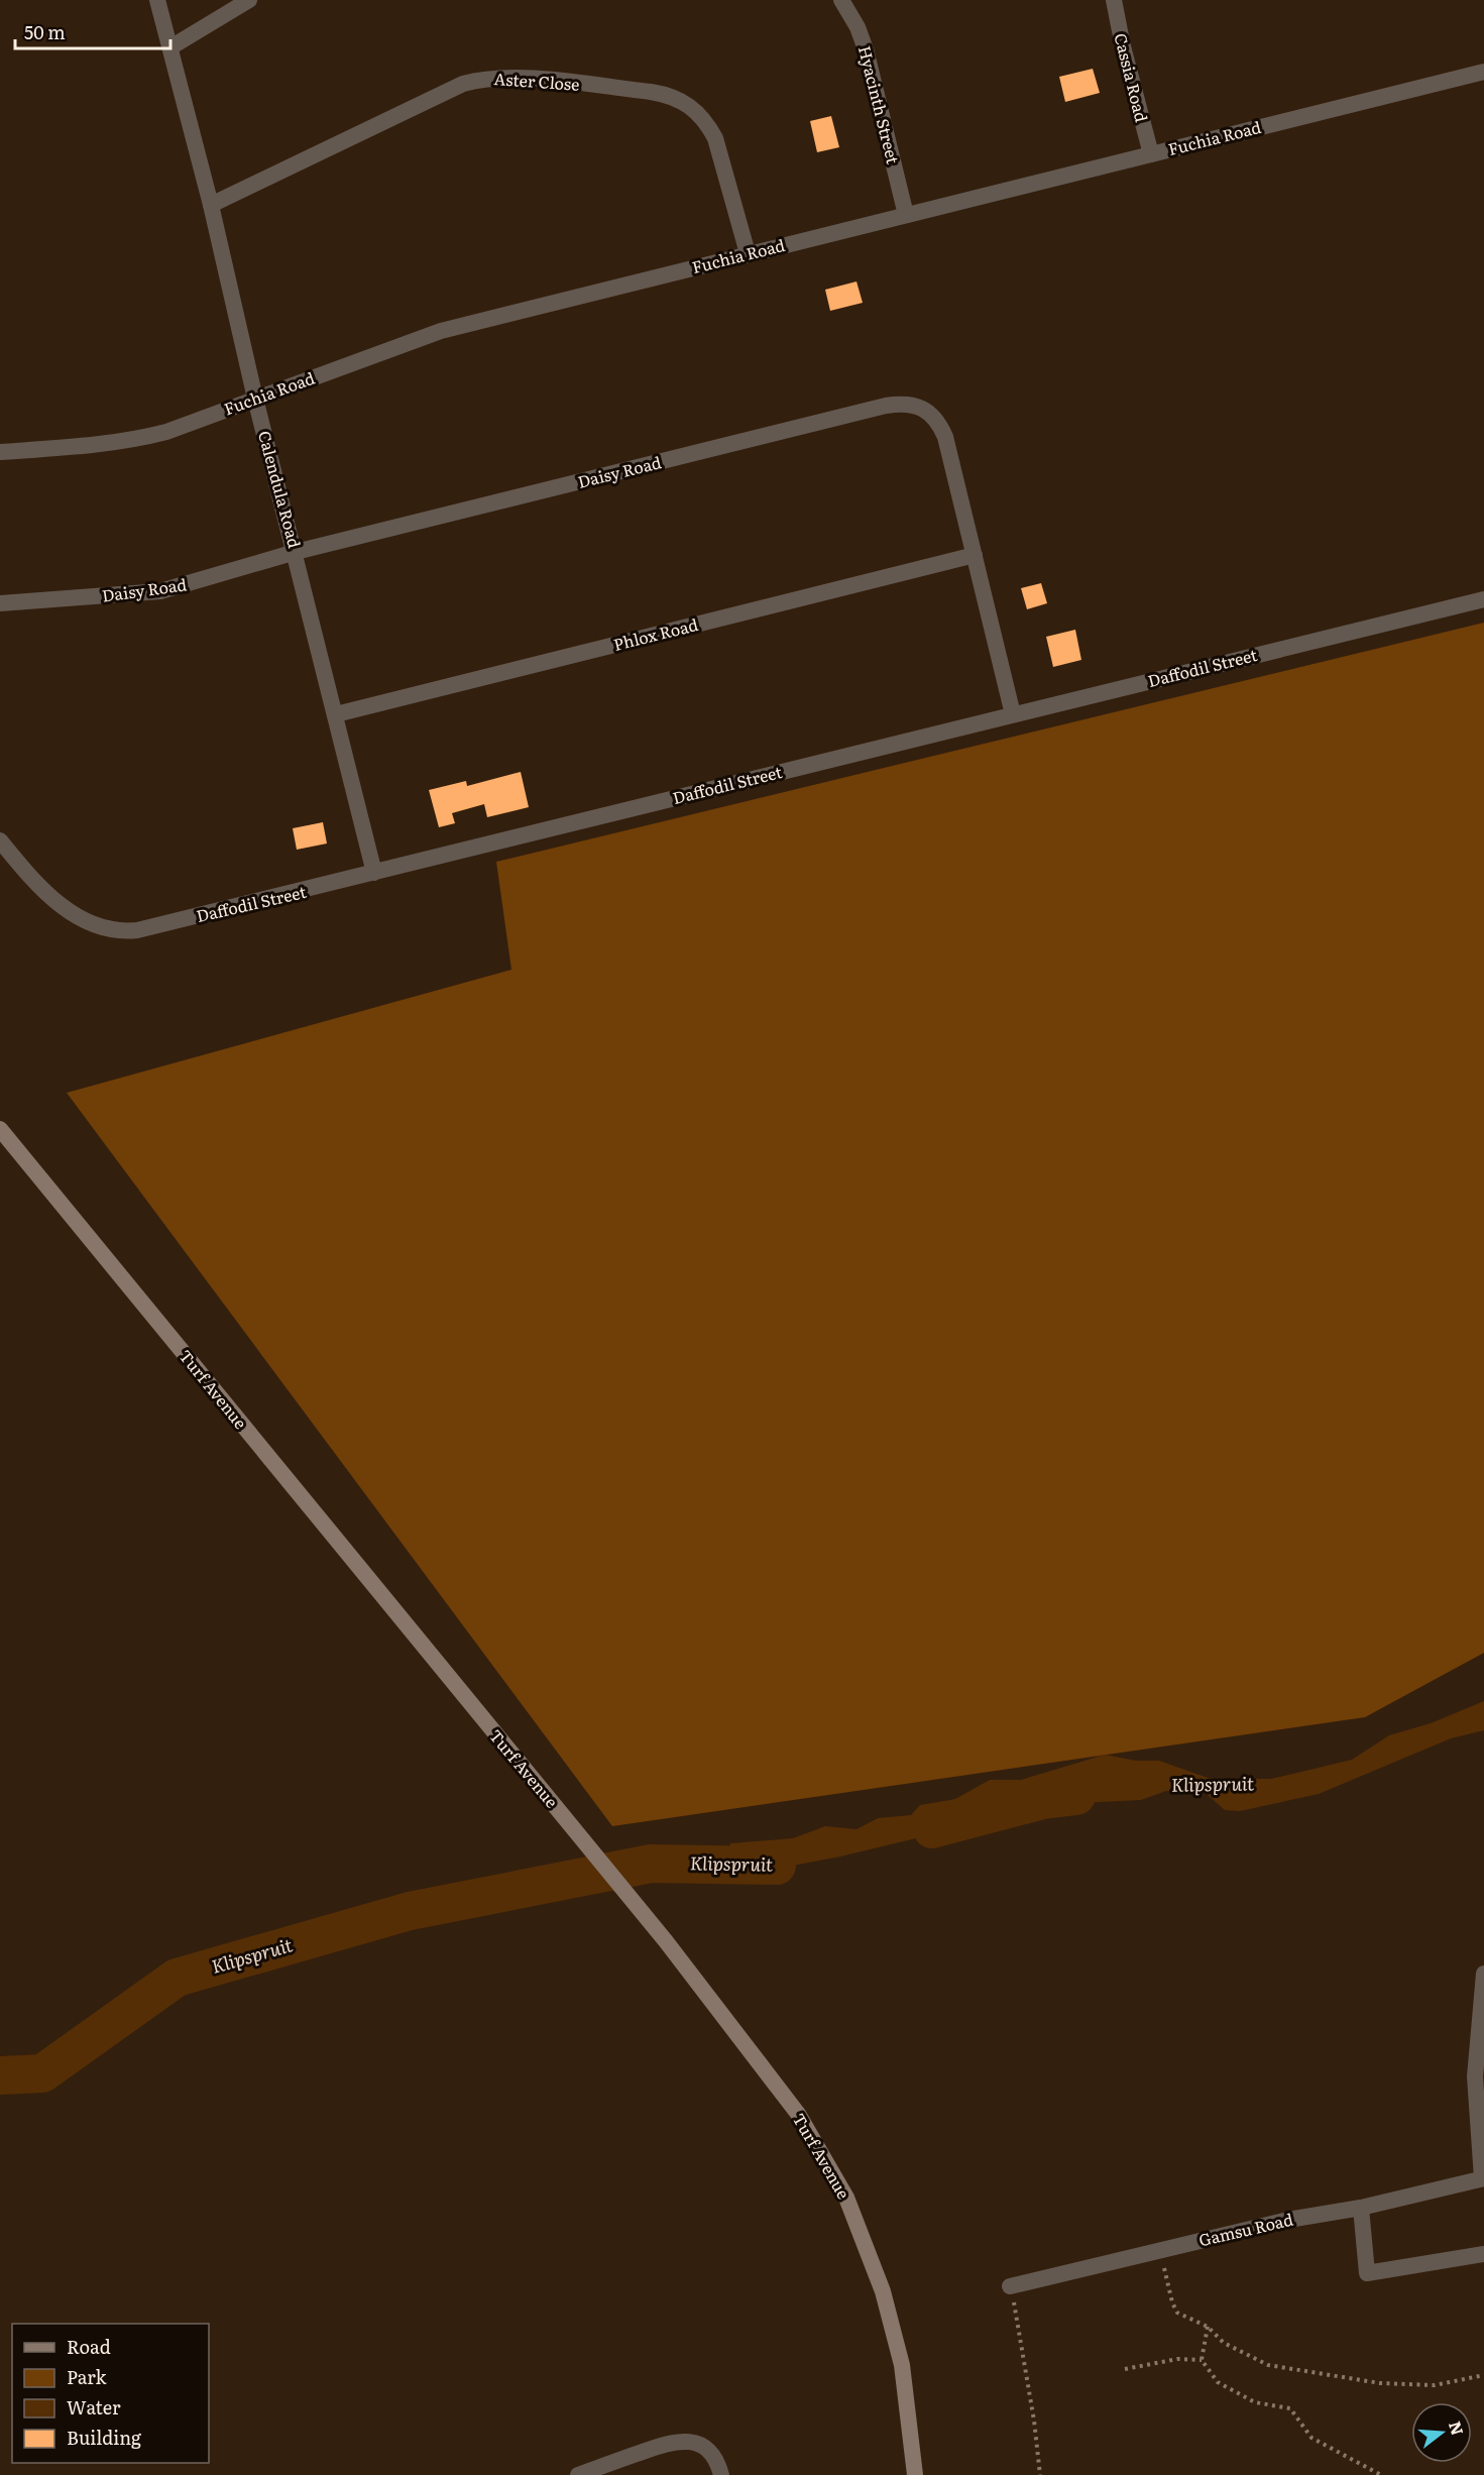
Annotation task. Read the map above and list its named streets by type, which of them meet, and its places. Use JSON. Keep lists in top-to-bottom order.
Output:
{
  "streets": {
    "main road": ["Turf Avenue"],
    "street": [
      "Cassia Road",
      "Aster Close",
      "Hyacinth Street",
      "Fuchia Road",
      "Daisy Road",
      "Calendula Road",
      "Phlox Road",
      "Daffodil Street",
      "Gamsu Road"
    ]
  },
  "crossings": [
    ["Cassia Road", "Fuchia Road"],
    ["Aster Close", "Fuchia Road"],
    ["Aster Close", "Calendula Road"],
    ["Hyacinth Street", "Fuchia Road"],
    ["Fuchia Road", "Calendula Road"],
    ["Daisy Road", "Calendula Road"],
    ["Daisy Road", "Phlox Road"],
    ["Daisy Road", "Daffodil Street"],
    ["Calendula Road", "Phlox Road"],
    ["Calendula Road", "Daffodil Street"]
  ],
  "water": ["Klipspruit"],
  "legend": [
    "Road",
    "Park",
    "Water",
    "Building"
  ],
  "scale_bar": "50 m",
  "north": "right"
}
